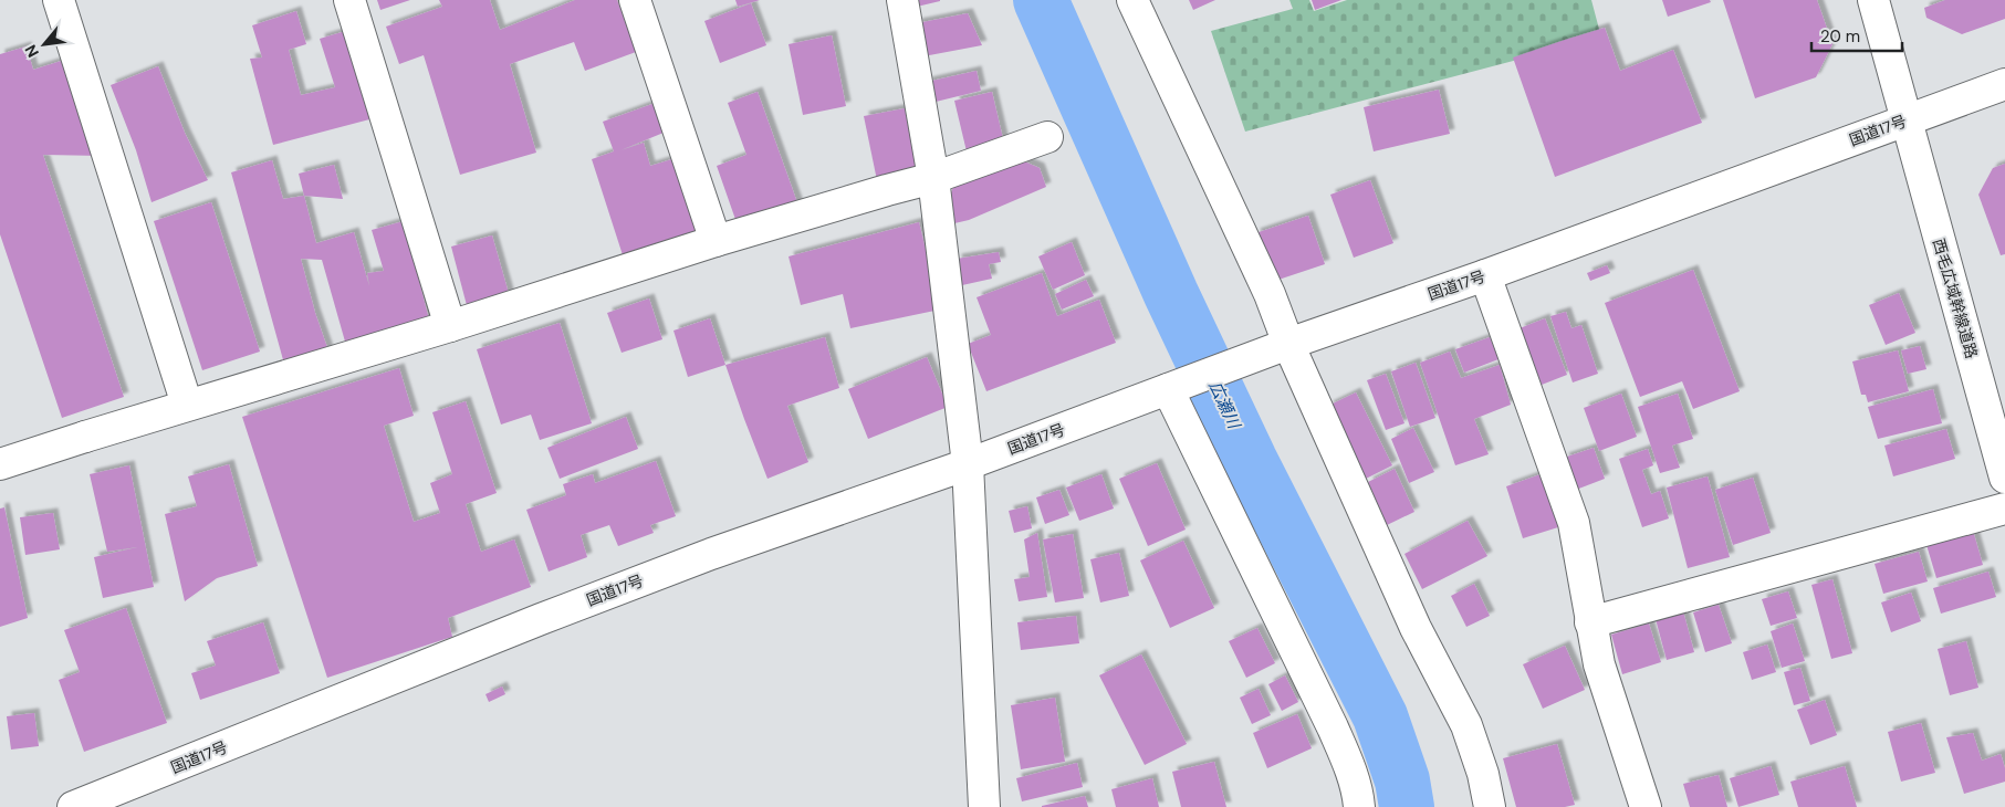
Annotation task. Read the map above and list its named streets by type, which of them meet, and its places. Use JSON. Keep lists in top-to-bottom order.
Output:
{
  "streets": {
    "main road": ["国道17号", "西毛広域幹線道路"]
  },
  "crossings": [
    ["国道17号", "西毛広域幹線道路"]
  ],
  "water": ["広瀬川"],
  "scale_bar": "20 m",
  "north": "bottom left"
}
